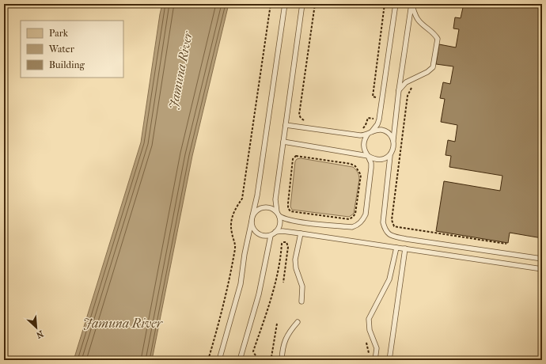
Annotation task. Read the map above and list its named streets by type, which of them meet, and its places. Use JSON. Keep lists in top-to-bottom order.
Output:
{
  "water": ["Jamuna River"],
  "legend": ["Park", "Water", "Building"],
  "north": "bottom right"
}
